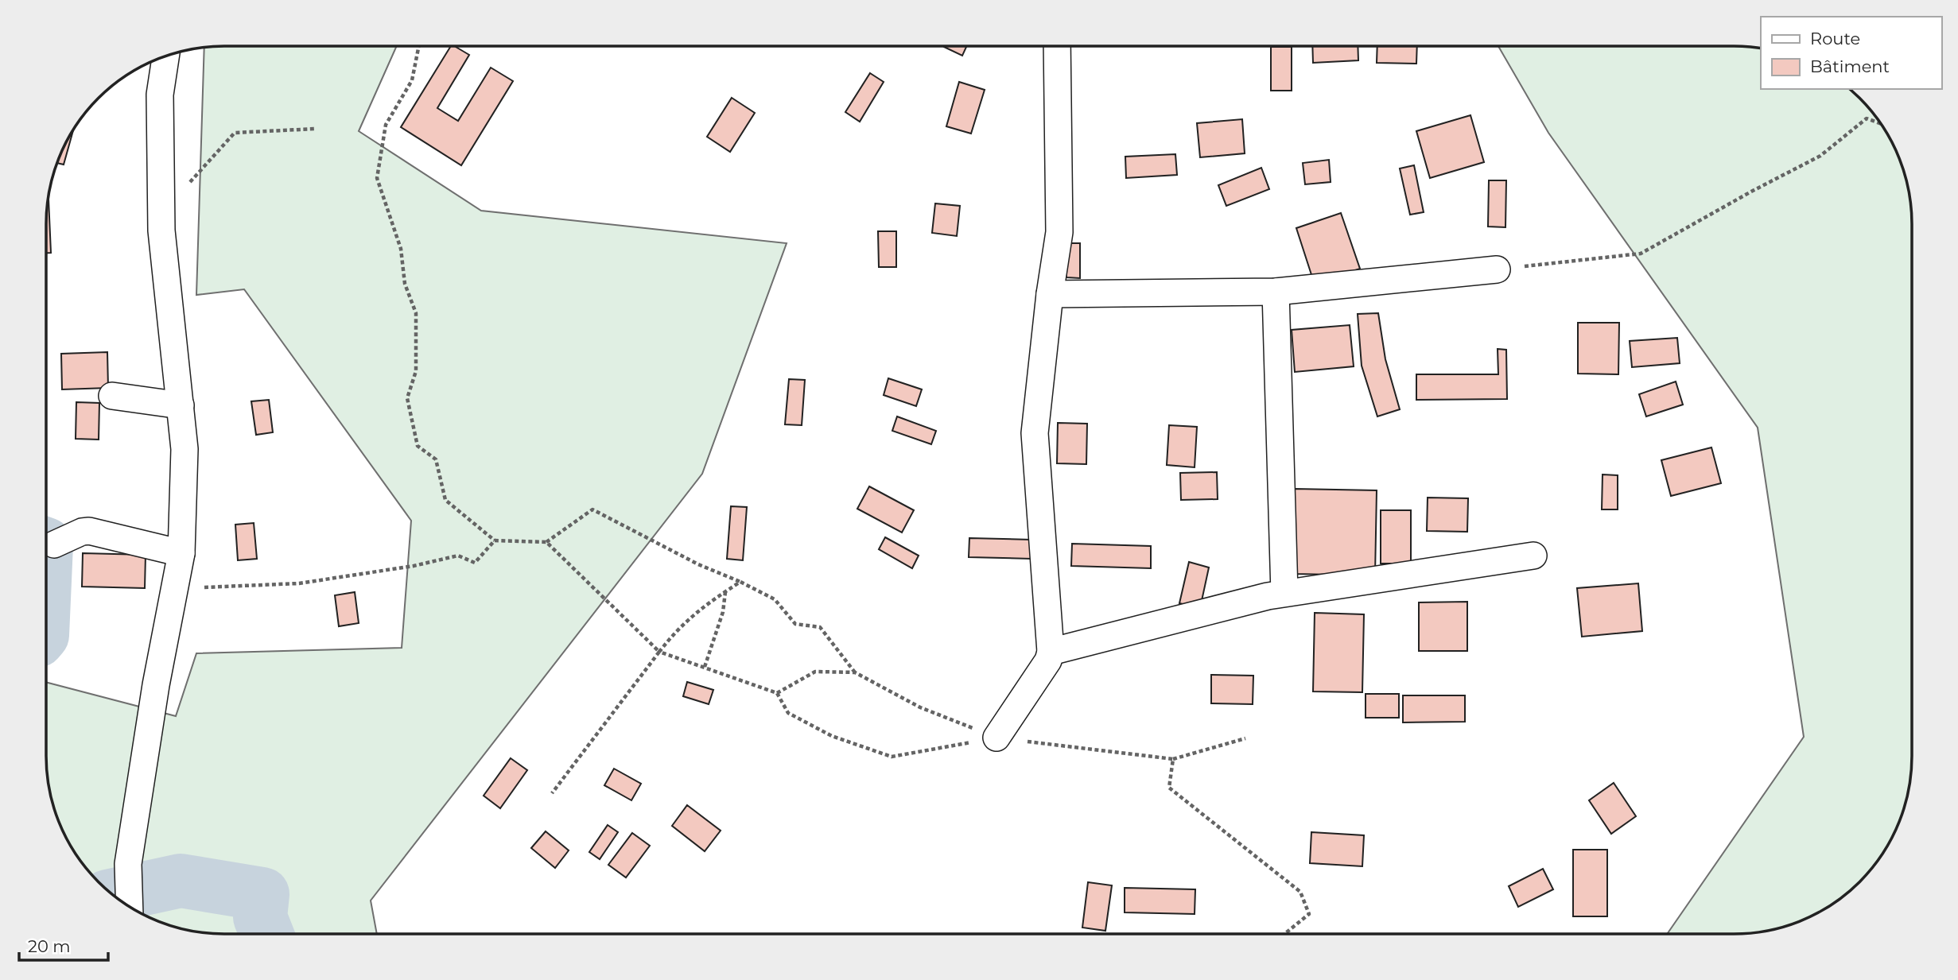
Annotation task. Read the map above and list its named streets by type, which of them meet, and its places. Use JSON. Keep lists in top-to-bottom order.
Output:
{
  "legend": ["Route", "Bâtiment"],
  "scale_bar": "20 m"
}
